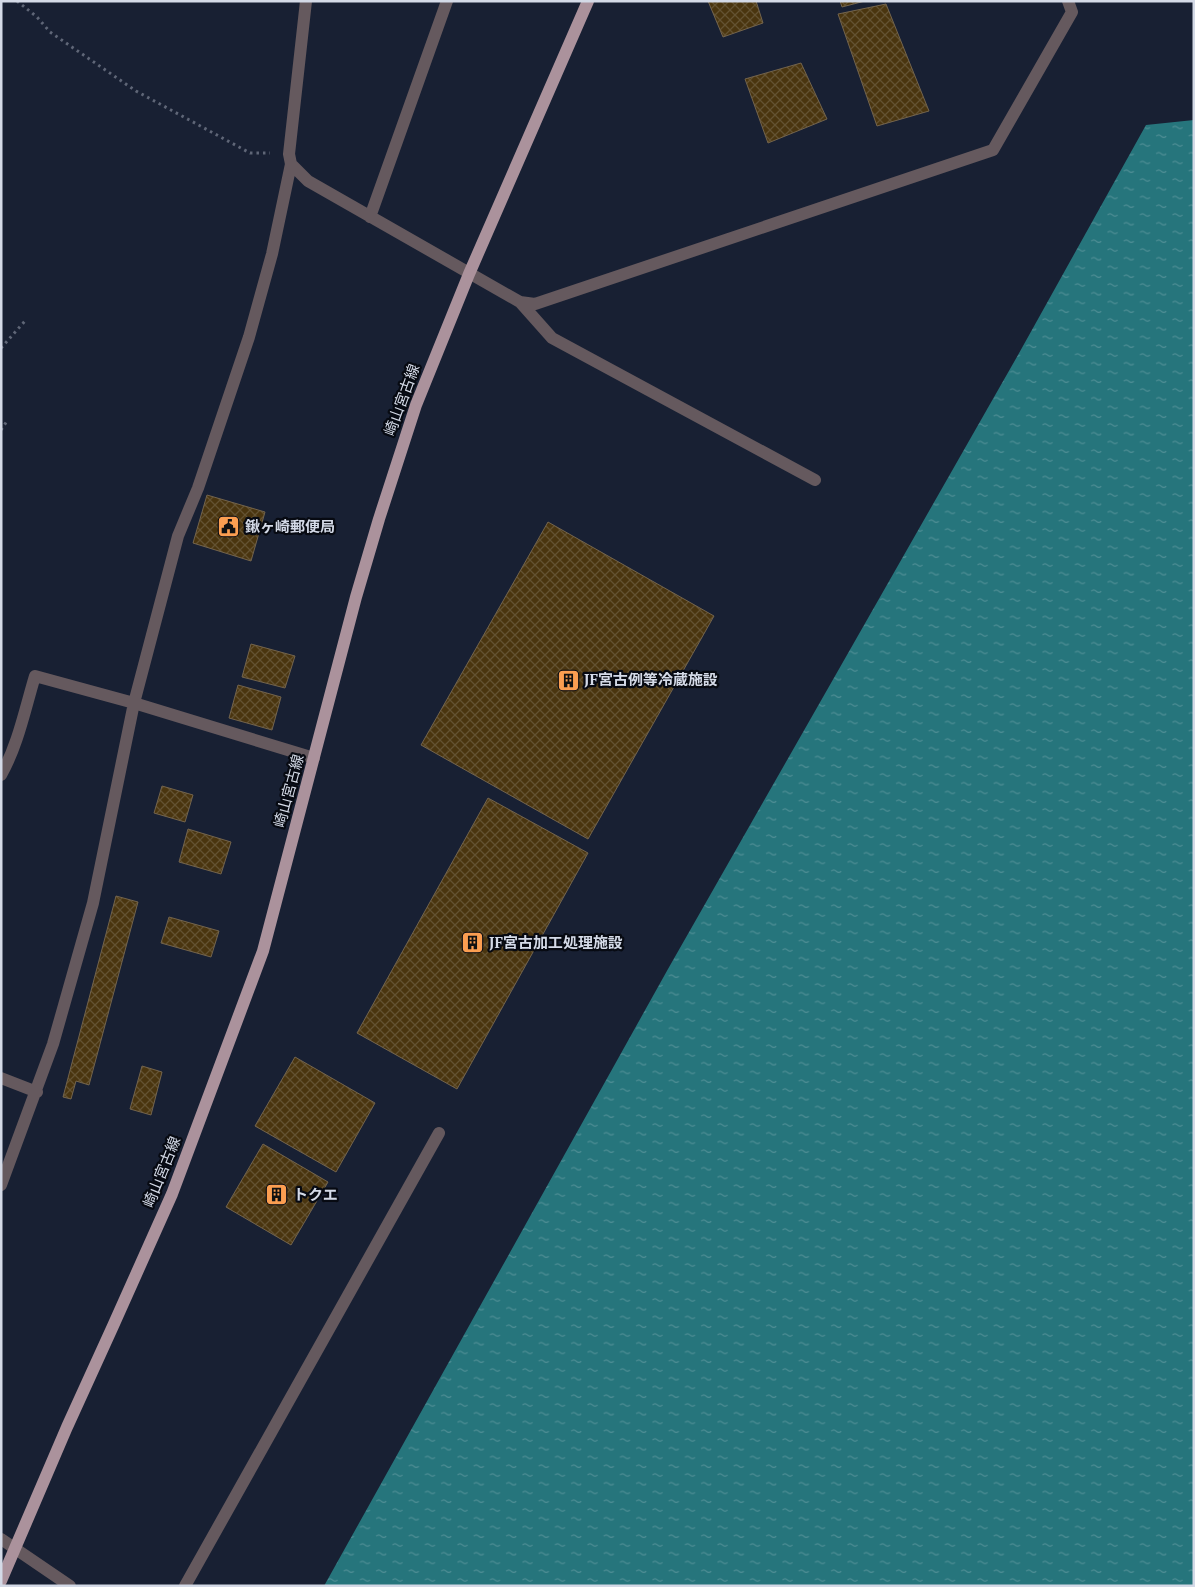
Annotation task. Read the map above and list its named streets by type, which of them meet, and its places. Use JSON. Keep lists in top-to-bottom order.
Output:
{
  "streets": {
    "main road": ["崎山宮古線"]
  },
  "places": {
    "public building": ["鍬ヶ崎郵便局"],
    "building": ["JF宮古例等冷蔵施設", "JF宮古加工処理施設", "トクエ"]
  }
}
